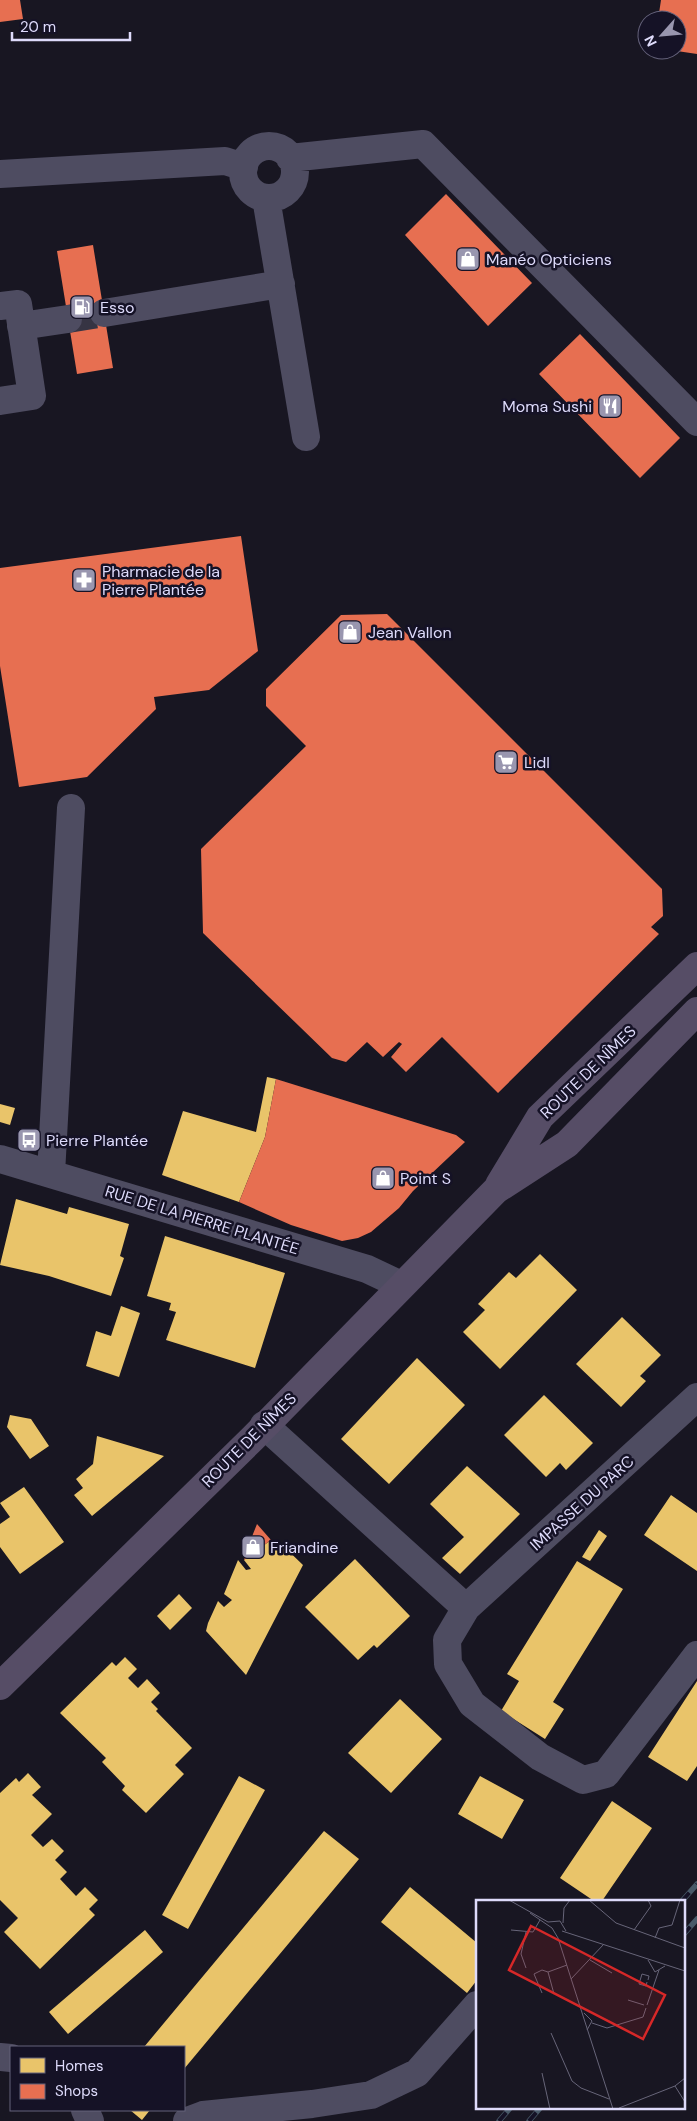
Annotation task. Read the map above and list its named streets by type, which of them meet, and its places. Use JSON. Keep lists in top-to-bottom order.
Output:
{
  "streets": {
    "main road": ["ROUTE DE NÎMES"],
    "street": ["RUE DE LA PIERRE PLANTÉE", "IMPASSE DU PARC"]
  },
  "crossings": [
    ["ROUTE DE NÎMES", "RUE DE LA PIERRE PLANTÉE"]
  ],
  "places": {
    "shop": [
      "Manéo Opticiens",
      "Jean Vallon",
      "Point S",
      "Friandine"
    ],
    "fuel station": ["Esso"],
    "restaurant": ["Moma Sushi"],
    "pharmacy": ["Pharmacie de la Pierre Plantée"],
    "supermarket": ["Lidl"],
    "bus stop": ["Pierre Plantée"]
  },
  "legend": ["Homes", "Shops"],
  "scale_bar": "20 m",
  "north": "bottom left"
}
